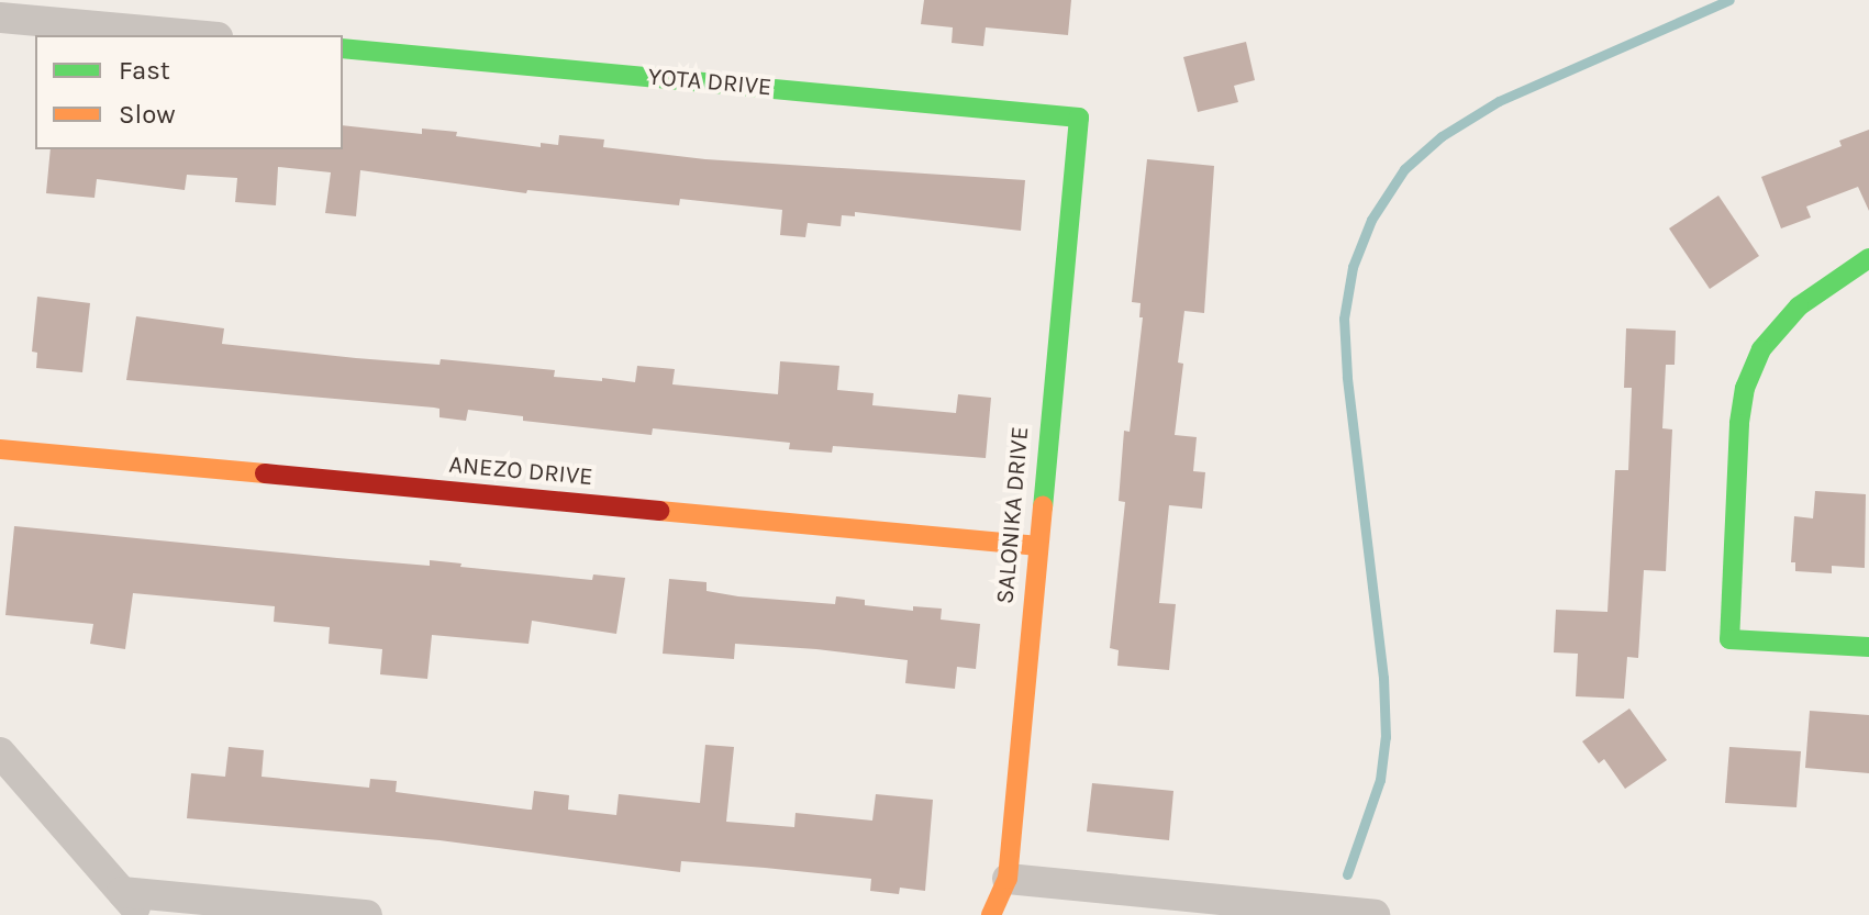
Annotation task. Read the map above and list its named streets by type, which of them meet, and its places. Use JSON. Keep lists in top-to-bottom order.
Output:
{
  "streets": {
    "street": ["YOTA DRIVE", "ANEZO DRIVE", "SALONIKA DRIVE"]
  },
  "crossings": [
    ["YOTA DRIVE", "SALONIKA DRIVE"],
    ["ANEZO DRIVE", "SALONIKA DRIVE"]
  ],
  "legend": ["Fast", "Slow"]
}
